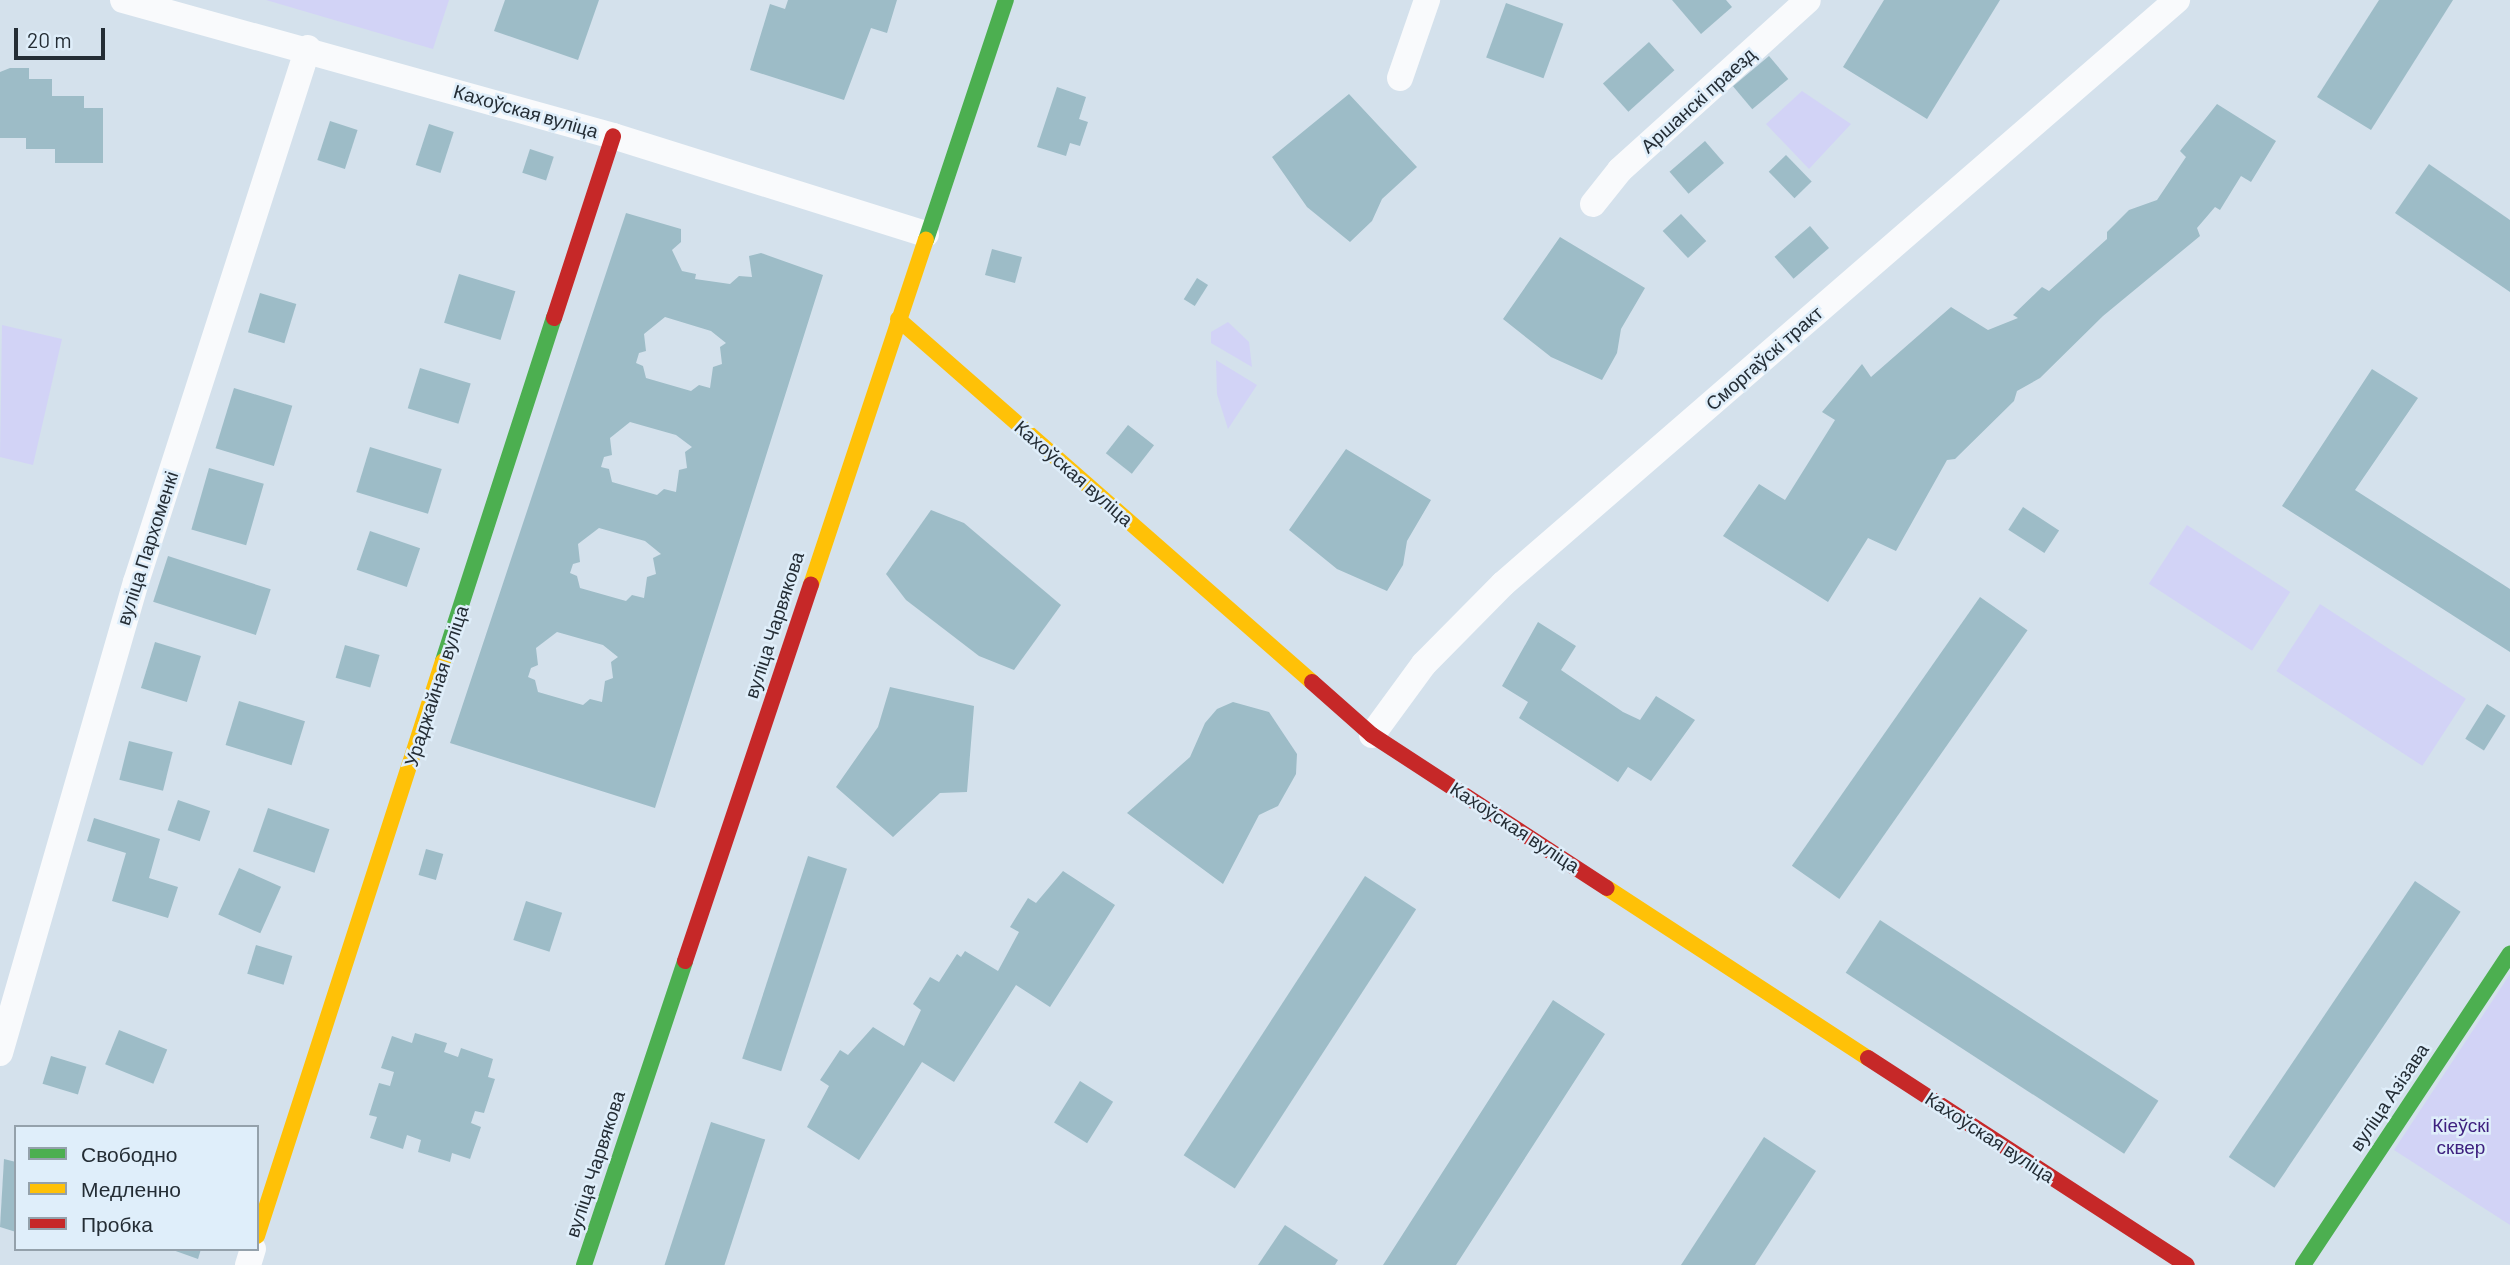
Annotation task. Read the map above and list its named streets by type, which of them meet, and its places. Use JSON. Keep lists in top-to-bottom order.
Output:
{
  "streets": {
    "street": [
      "Аршанскі праезд",
      "Кахоўская вуліца",
      "Сморгаўскі тракт",
      "вуліца Пархоменкі",
      "вуліца Чарвякова",
      "Ураджайная вуліца",
      "вуліца Азізава"
    ]
  },
  "crossings": [
    ["Кахоўская вуліца", "Сморгаўскі тракт"],
    ["Кахоўская вуліца", "вуліца Пархоменкі"],
    ["Кахоўская вуліца", "вуліца Чарвякова"],
    ["Кахоўская вуліца", "Ураджайная вуліца"]
  ],
  "parks": ["Кіеўскі сквер"],
  "legend": ["Свободно", "Медленно", "Пробка"],
  "scale_bar": "20 m"
}
